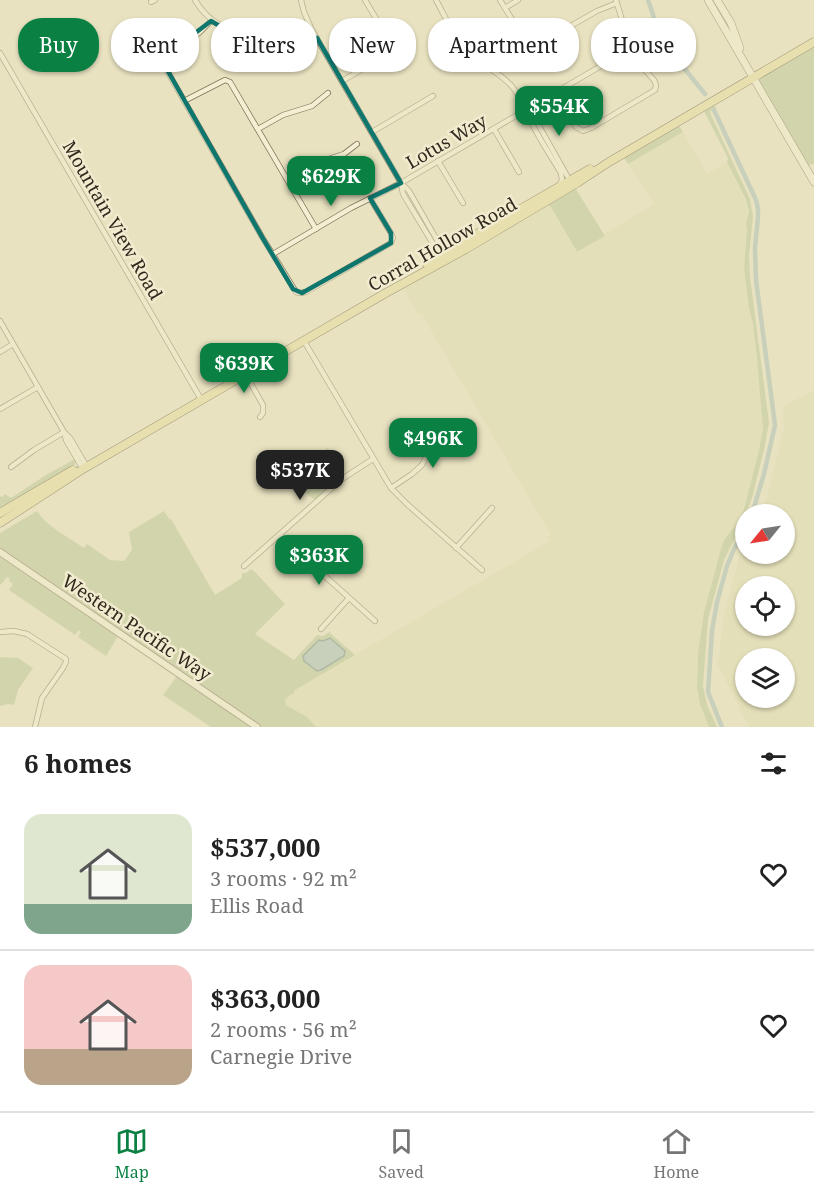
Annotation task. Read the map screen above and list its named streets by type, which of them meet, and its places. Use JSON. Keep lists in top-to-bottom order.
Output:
{
  "streets": {
    "main road": ["Corral Hollow Road"],
    "street": ["Lotus Way", "Mountain View Road", "Western Pacific Way"]
  },
  "crossings": [
    ["Mountain View Road", "Corral Hollow Road"]
  ],
  "north": "bottom left",
  "page": {
    "chip": [
      "Buy",
      "Rent",
      "Filters",
      "New",
      "Apartment",
      "House"
    ],
    "price": [
      "$554K",
      "$629K",
      "$639K",
      "$496K",
      "$537K",
      "$363K"
    ],
    "heading": "6 homes",
    "list": [
      {
        "name": "$537,000",
        "note": "3 rooms · 92 m² · Ellis Road"
      },
      {
        "name": "$363,000",
        "note": "2 rooms · 56 m² · Carnegie Drive"
      }
    ],
    "tabs": ["Map", "Saved", "Home"]
  }
}
